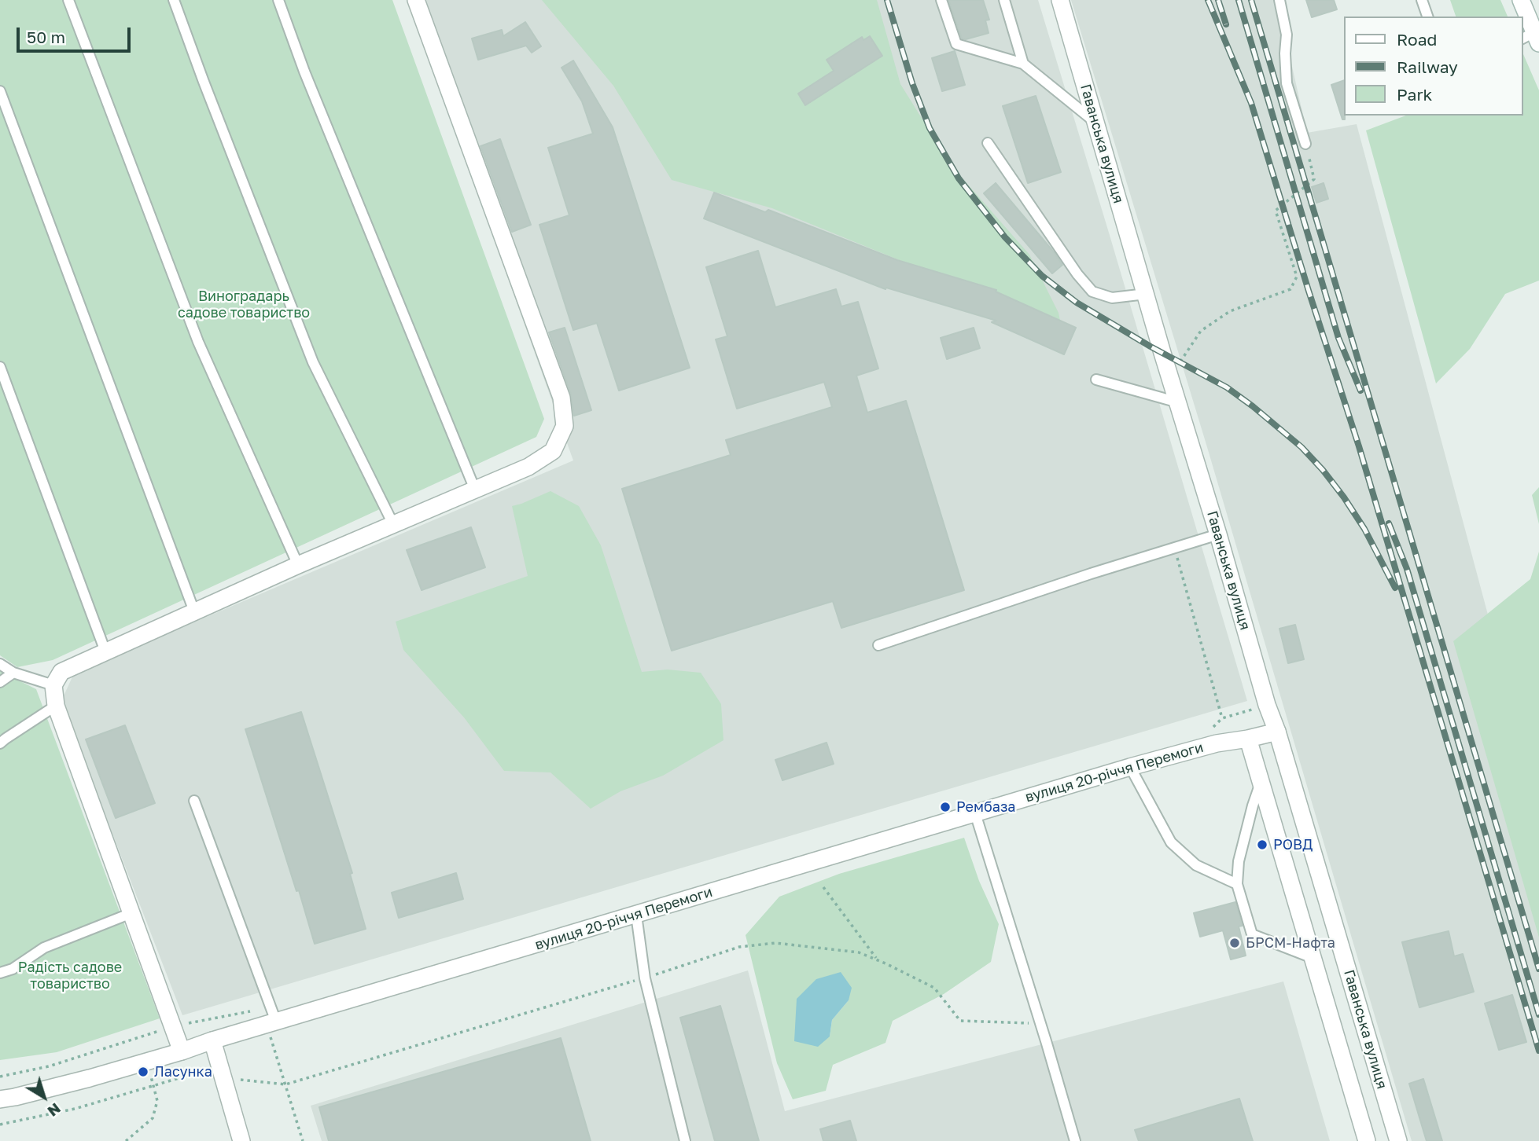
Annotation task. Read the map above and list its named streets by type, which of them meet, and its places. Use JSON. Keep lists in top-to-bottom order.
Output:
{
  "streets": {
    "street": ["Гаванська вулиця", "вулиця 20-річчя Перемоги"]
  },
  "crossings": [
    ["Гаванська вулиця", "вулиця 20-річчя Перемоги"]
  ],
  "parks": ["Виноградарь садове товариство", "Радість садове товариство"],
  "places": [
    "Рембаза",
    "РОВД",
    "БРСМ-Нафта",
    "Ласунка"
  ],
  "legend": ["Road", "Railway", "Park"],
  "scale_bar": "50 m",
  "north": "bottom right"
}
